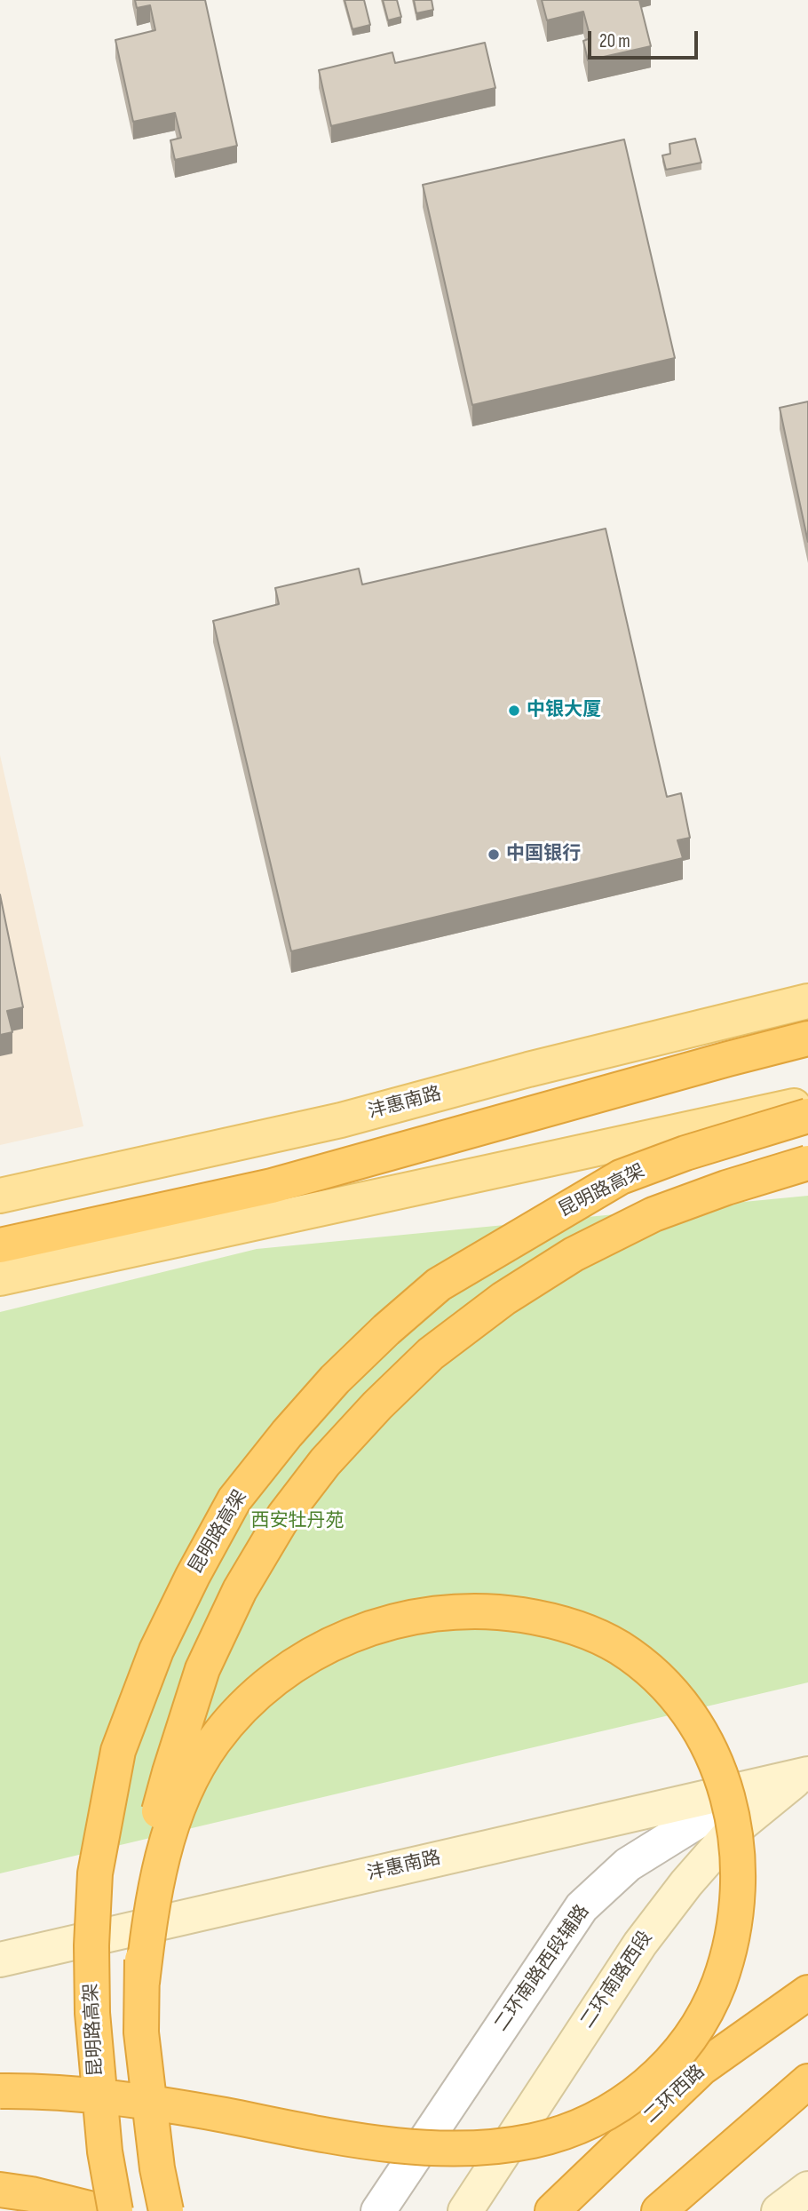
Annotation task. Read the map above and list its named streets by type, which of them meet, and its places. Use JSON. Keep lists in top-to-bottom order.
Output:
{
  "streets": {
    "highway": ["昆明路高架", "二环西路"],
    "main road": ["沣惠南路", "二环南路西段"],
    "street": ["二环南路西段辅路"]
  },
  "crossings": [
    ["沣惠南路", "二环南路西段辅路"],
    ["沣惠南路", "二环南路西段"],
    ["二环南路西段辅路", "二环南路西段"]
  ],
  "parks": ["西安牡丹苑"],
  "places": ["中银大厦", "中国银行"],
  "scale_bar": "20 m"
}
